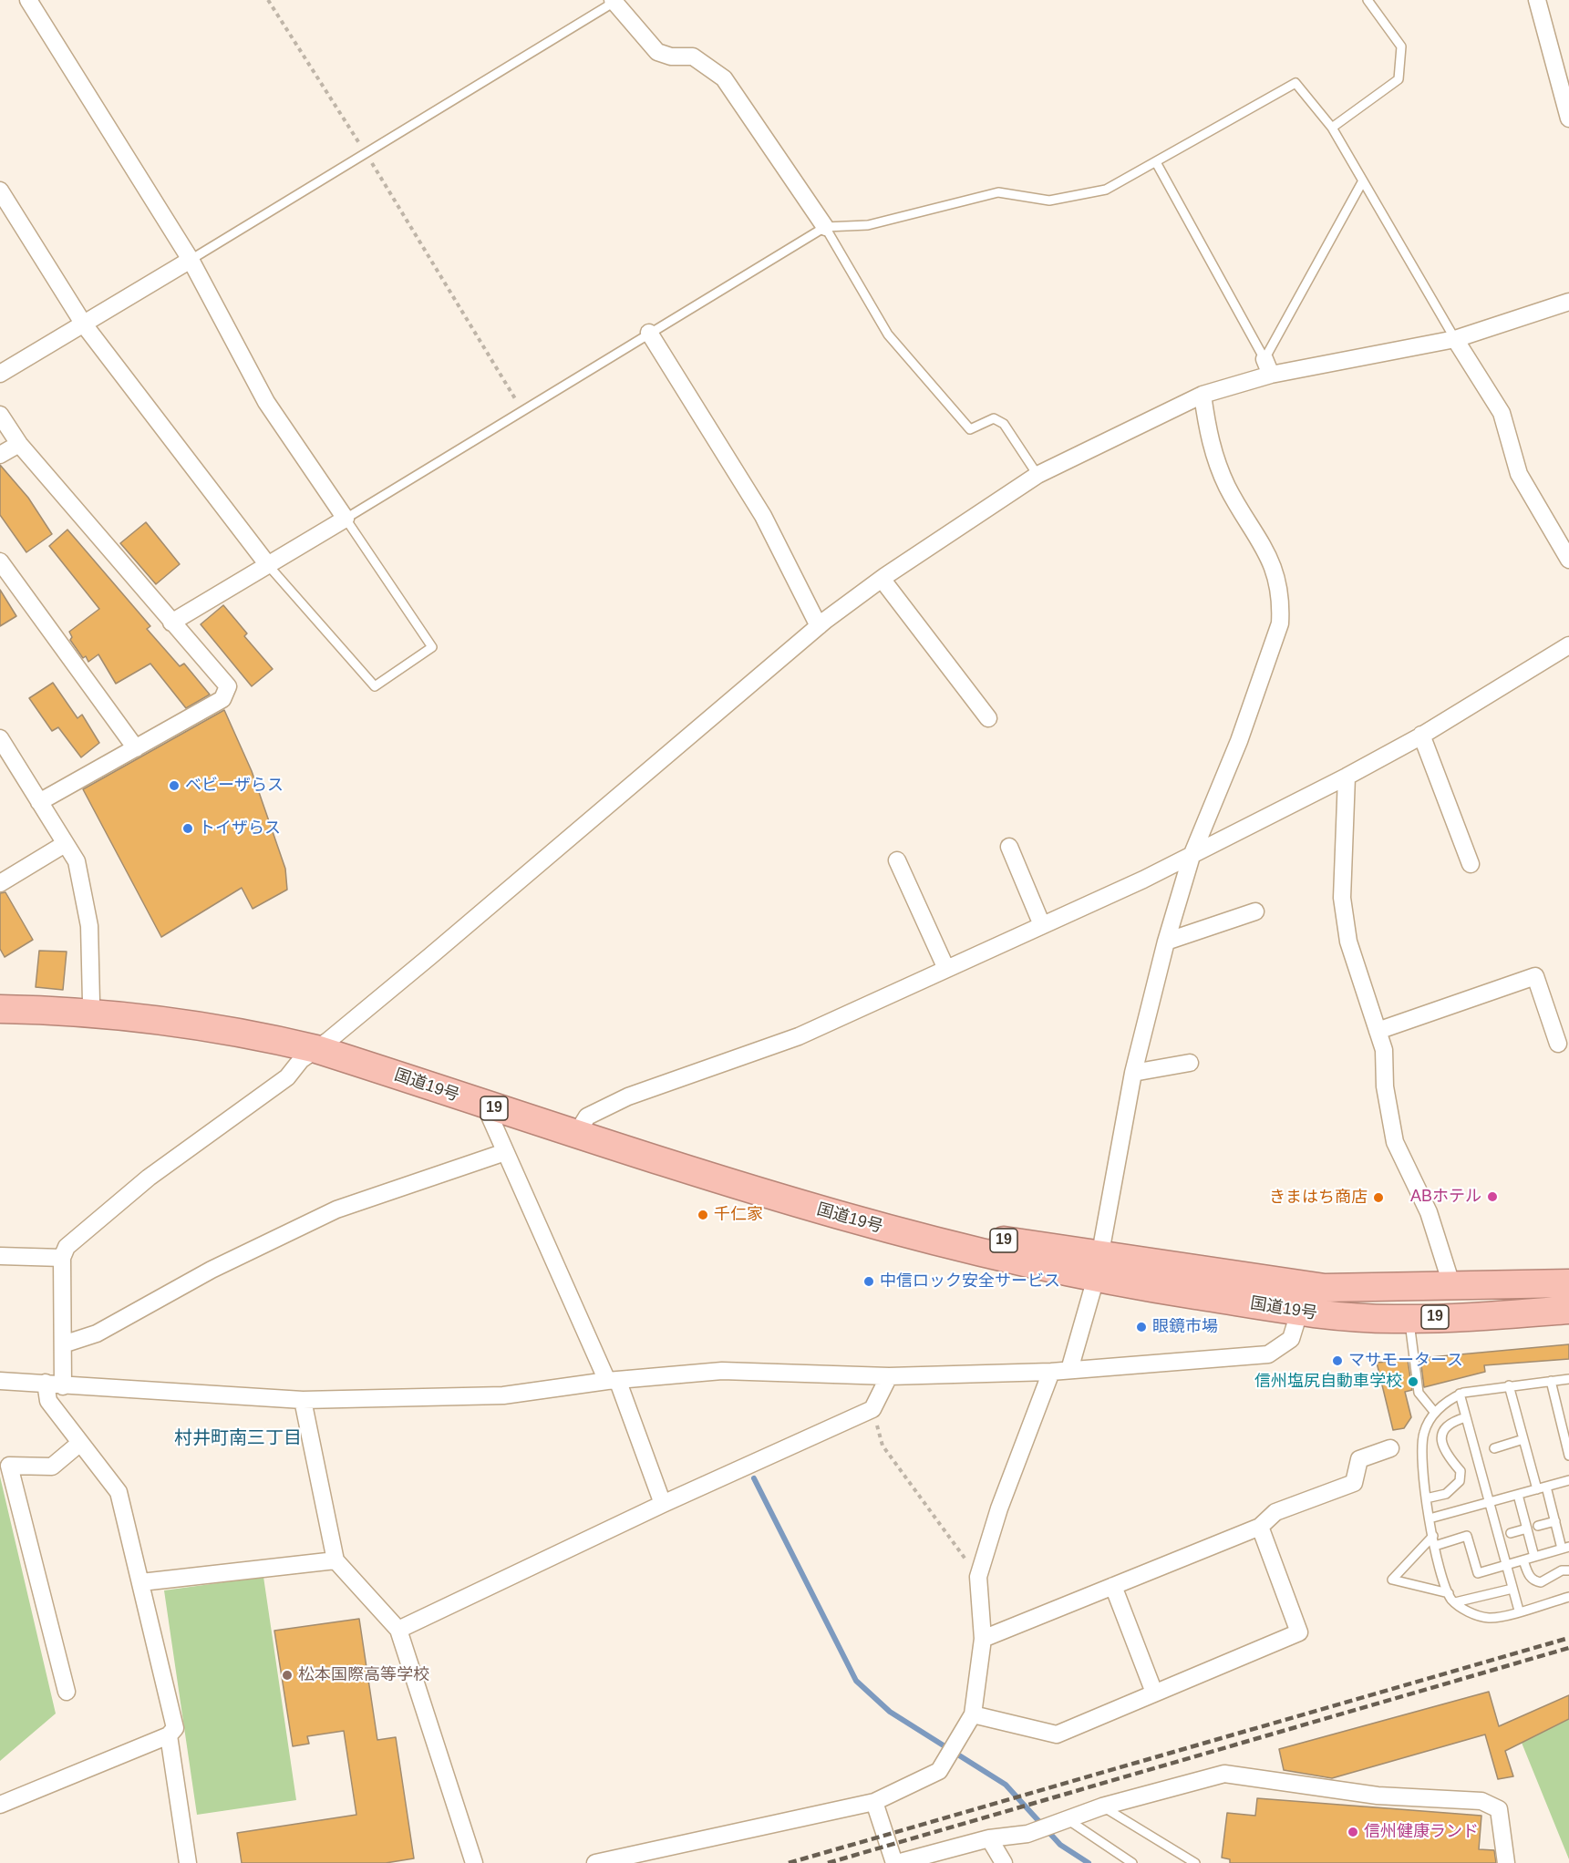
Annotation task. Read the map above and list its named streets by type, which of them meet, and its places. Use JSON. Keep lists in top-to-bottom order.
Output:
{
  "streets": {
    "highway": ["国道19号", "19"]
  },
  "districts": ["村井町南三丁目"],
  "places": [
    "ベビーザらス",
    "トイザらス",
    "ABホテル",
    "きまはち商店",
    "千仁家",
    "中信ロック安全サービス",
    "眼鏡市場",
    "マサモータース",
    "信州塩尻自動車学校",
    "松本国際高等学校",
    "信州健康ランド"
  ]
}
